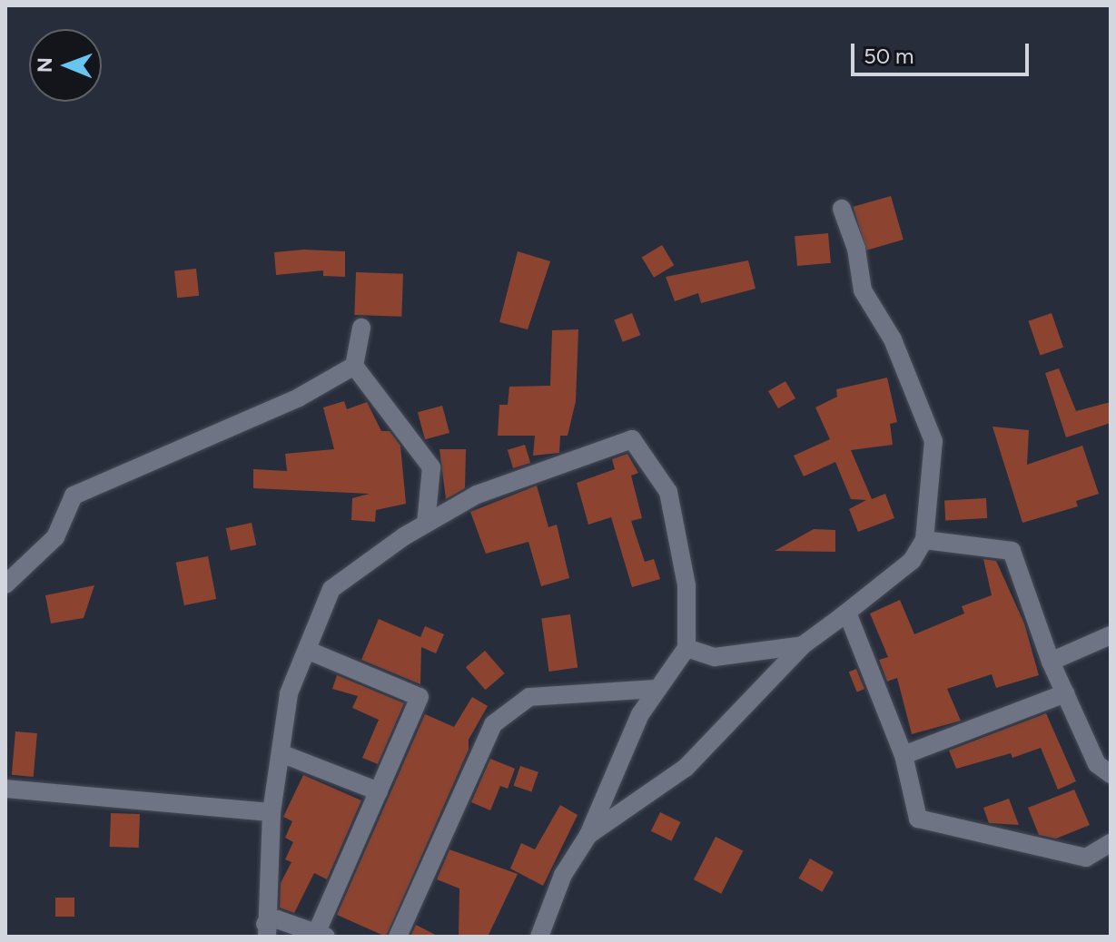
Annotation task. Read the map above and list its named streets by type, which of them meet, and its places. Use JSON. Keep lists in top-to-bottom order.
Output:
{
  "scale_bar": "50 m",
  "north": "left"
}
